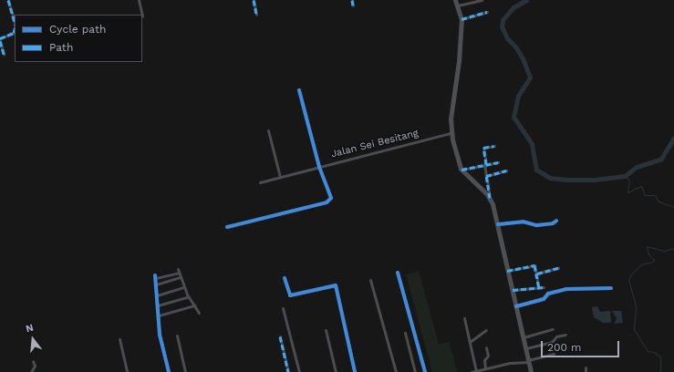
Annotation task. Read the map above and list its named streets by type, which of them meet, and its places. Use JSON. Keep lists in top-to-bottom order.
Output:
{
  "streets": {
    "street": ["Jalan Sei Besitang"]
  },
  "legend": ["Cycle path", "Path"],
  "scale_bar": "200 m",
  "north": "top"
}
